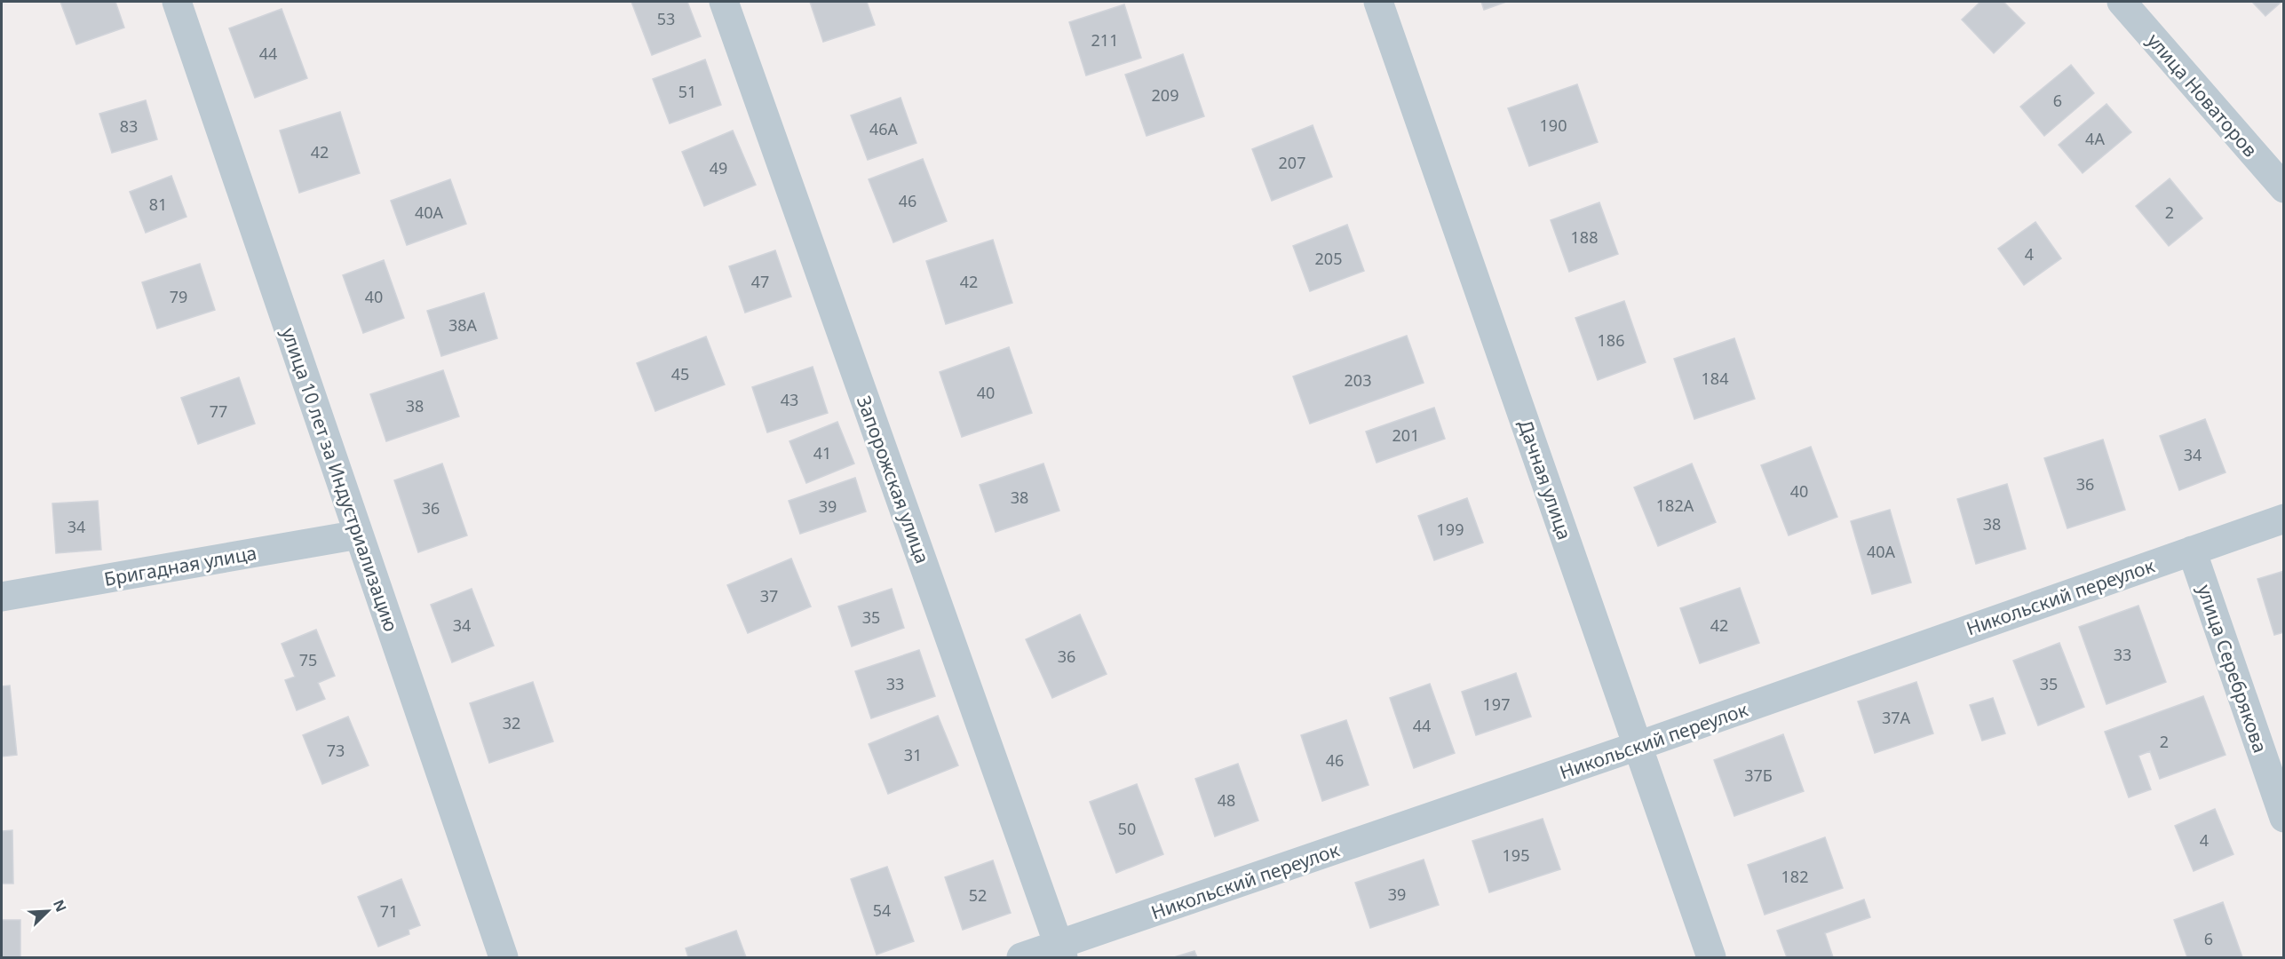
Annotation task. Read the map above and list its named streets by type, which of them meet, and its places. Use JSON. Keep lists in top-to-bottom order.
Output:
{
  "streets": {
    "street": [
      "улица Новаторов",
      "улица 10 лет за Индустриализацию",
      "Запорожская улица",
      "Дачная улица",
      "Бригадная улица",
      "Никольский переулок",
      "улица Серебрякова"
    ]
  },
  "crossings": [
    ["улица 10 лет за Индустриализацию", "Бригадная улица"],
    ["Запорожская улица", "Никольский переулок"],
    ["Дачная улица", "Никольский переулок"],
    ["Никольский переулок", "улица Серебрякова"]
  ],
  "house_numbers": [
    "53",
    "211",
    "44",
    "51",
    "209",
    "6",
    "190",
    "83",
    "46А",
    "4А",
    "42",
    "207",
    "49",
    "46",
    "81",
    "40А",
    "2",
    "188",
    "4",
    "205",
    "47",
    "42",
    "79",
    "40",
    "38А",
    "186",
    "45",
    "184",
    "203",
    "40",
    "43",
    "38",
    "77",
    "201",
    "41",
    "34",
    "36",
    "40",
    "38",
    "182А",
    "39",
    "36",
    "38",
    "34",
    "199",
    "40А",
    "37",
    "35",
    "34",
    "42",
    "33",
    "36",
    "75",
    "33",
    "35",
    "197",
    "37А",
    "32",
    "44",
    "2",
    "73",
    "31",
    "46",
    "37Б",
    "48",
    "50",
    "4",
    "195",
    "182",
    "39",
    "52",
    "54",
    "71",
    "6"
  ],
  "north": "top right"
}
